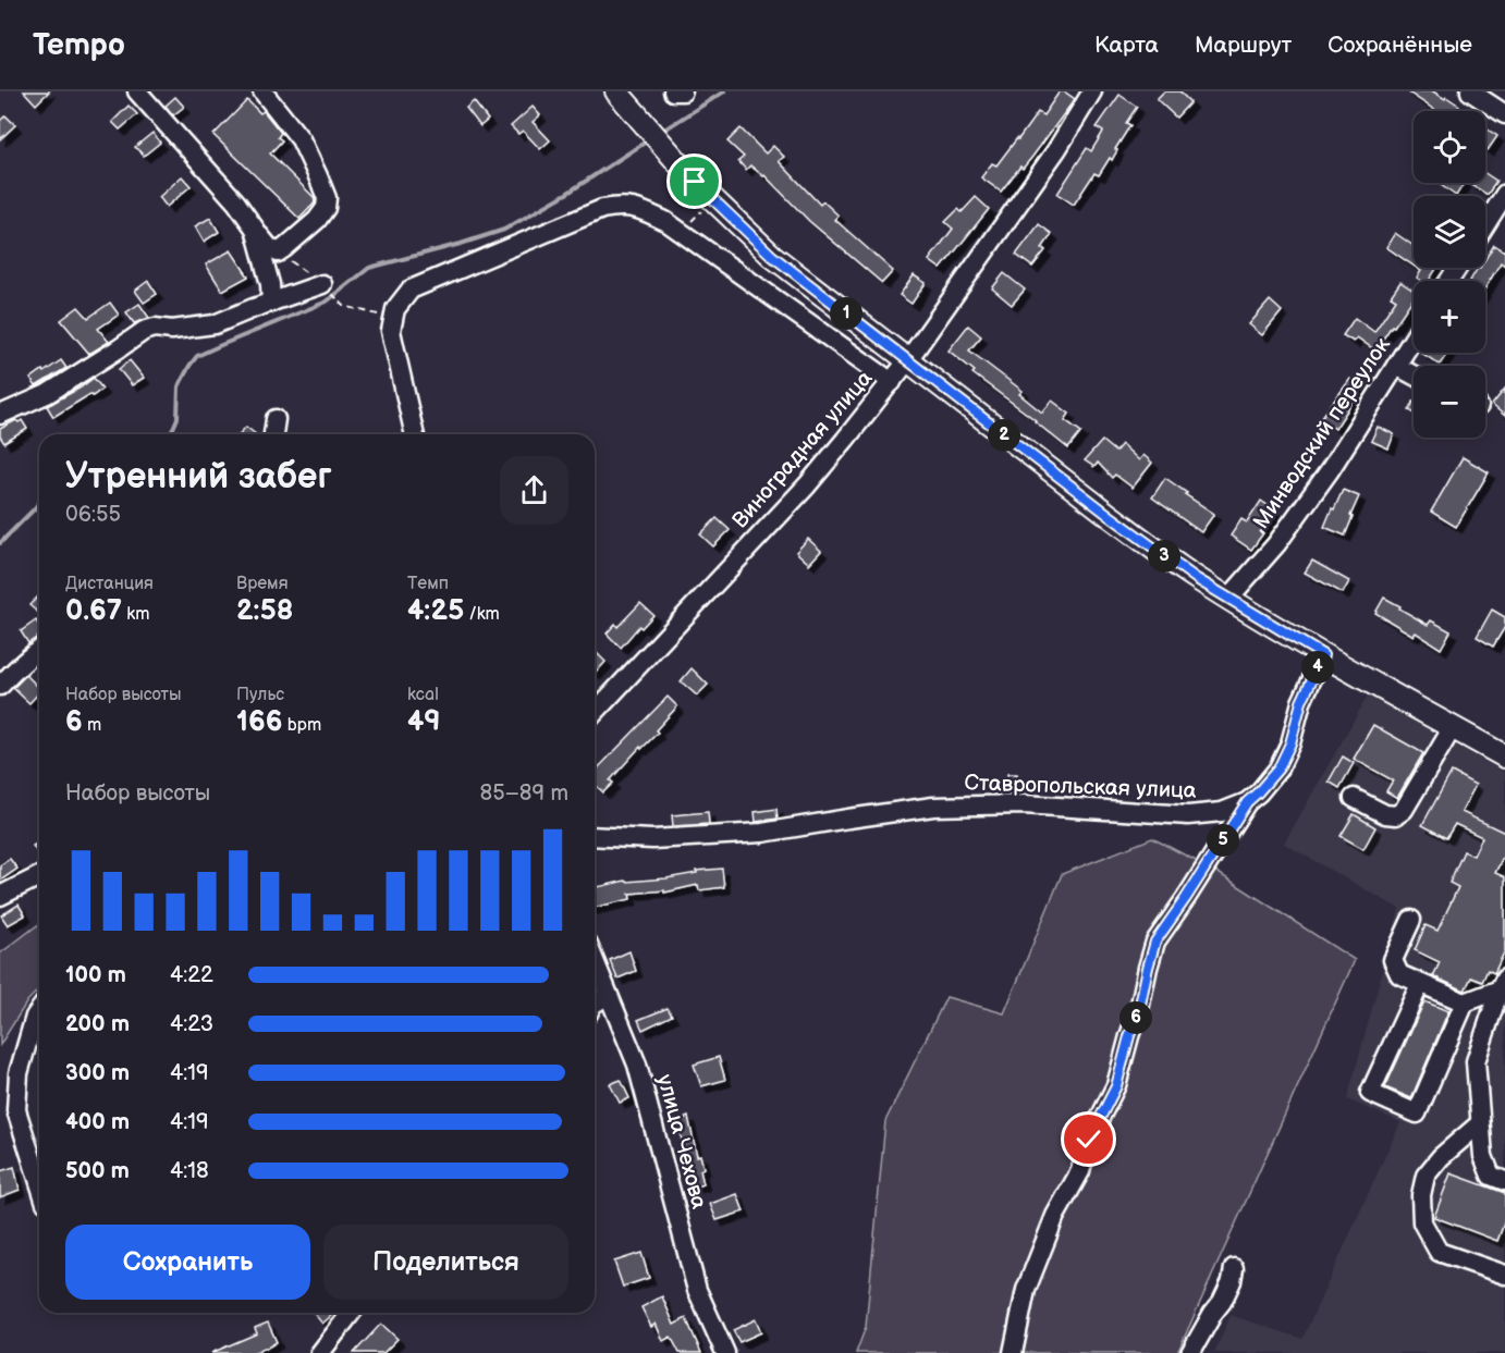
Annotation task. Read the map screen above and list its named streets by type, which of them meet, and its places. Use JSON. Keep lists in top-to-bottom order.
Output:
{
  "streets": {
    "street": [
      "Минводский переулок",
      "Виноградная улица",
      "Ставропольская улица",
      "улица Чехова"
    ]
  },
  "page": {
    "header": "Tempo",
    "nav": ["Карта", "Маршрут", "Сохранённые"],
    "map_buttons": ["+", "−"],
    "pins": [
      "1",
      "2",
      "3",
      "4",
      "5",
      "6"
    ],
    "heading": ["Утренний забег", "06:55"],
    "stats": [
      ["Дистанция", "0.67 km"],
      ["Время", "2:58"],
      ["Темп", "4:25 /km"],
      ["Набор высоты", "6 m"],
      ["Пульс", "166 bpm"],
      ["kcal", "49"]
    ],
    "chart": ["Набор высоты", "85–89 m"],
    "list": [
      {
        "name": "100 m",
        "note": "4:22"
      },
      {
        "name": "200 m",
        "note": "4:23"
      },
      {
        "name": "300 m",
        "note": "4:19"
      },
      {
        "name": "400 m",
        "note": "4:19"
      },
      {
        "name": "500 m",
        "note": "4:18"
      }
    ],
    "buttons": ["Сохранить", "Поделиться"]
  }
}
